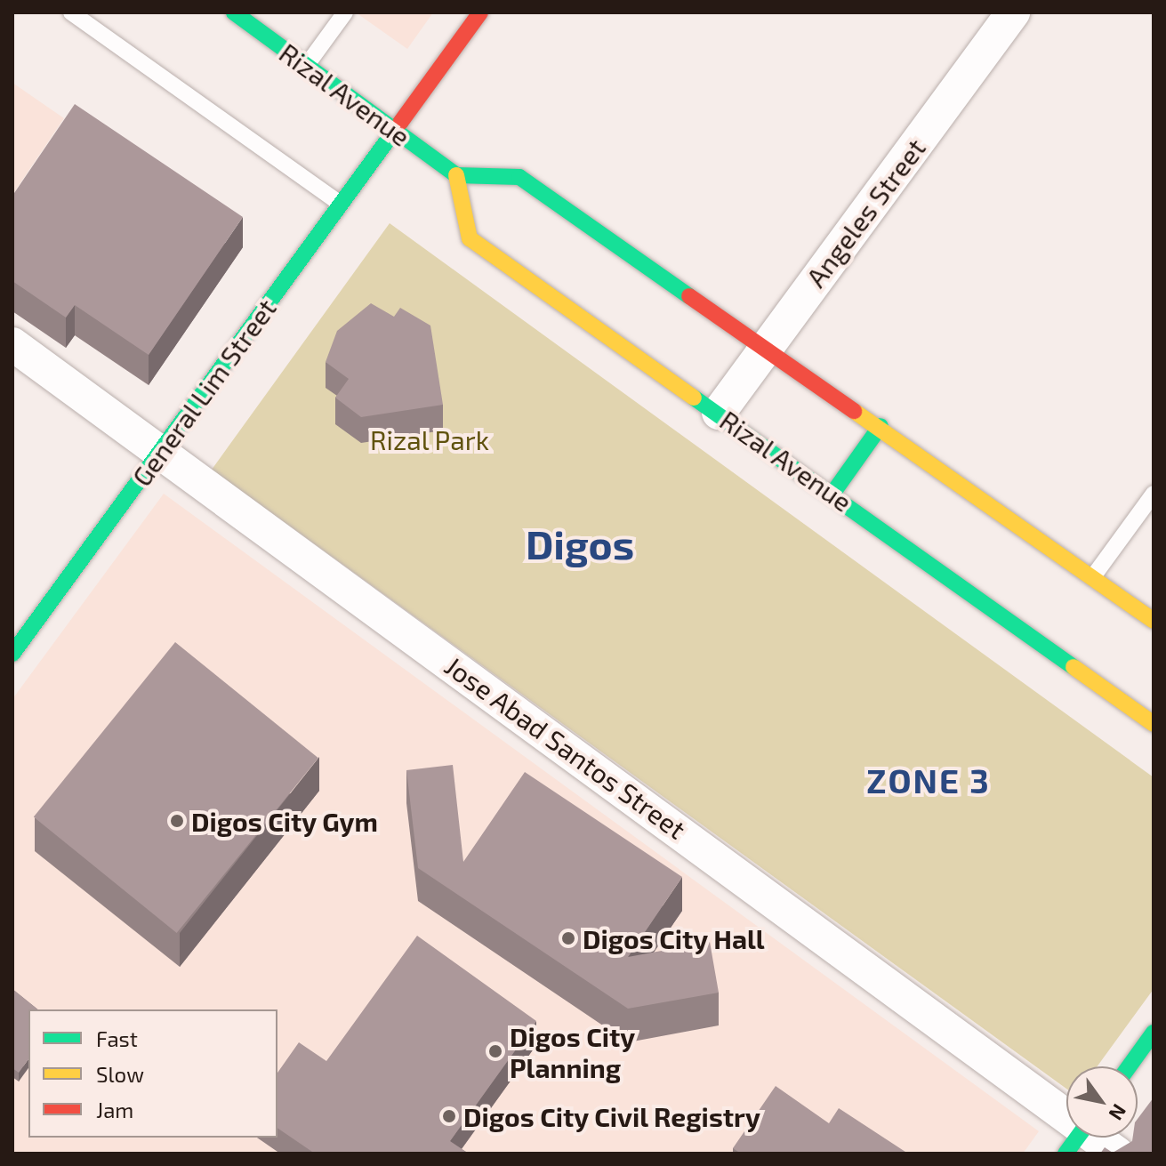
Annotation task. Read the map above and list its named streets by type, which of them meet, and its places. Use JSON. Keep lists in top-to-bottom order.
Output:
{
  "streets": {
    "main road": ["Rizal Avenue", "General Lim Street"],
    "street": ["Angeles Street", "Jose Abad Santos Street"]
  },
  "crossings": [
    ["Rizal Avenue", "Angeles Street"],
    ["Rizal Avenue", "General Lim Street"],
    ["General Lim Street", "Jose Abad Santos Street"]
  ],
  "districts": ["Digos", "ZONE 3"],
  "parks": ["Rizal Park"],
  "places": [
    "Digos City Gym",
    "Digos City Hall",
    "Digos City Planning",
    "Digos City Civil Registry"
  ],
  "legend": ["Fast", "Slow", "Jam"],
  "north": "bottom right"
}
